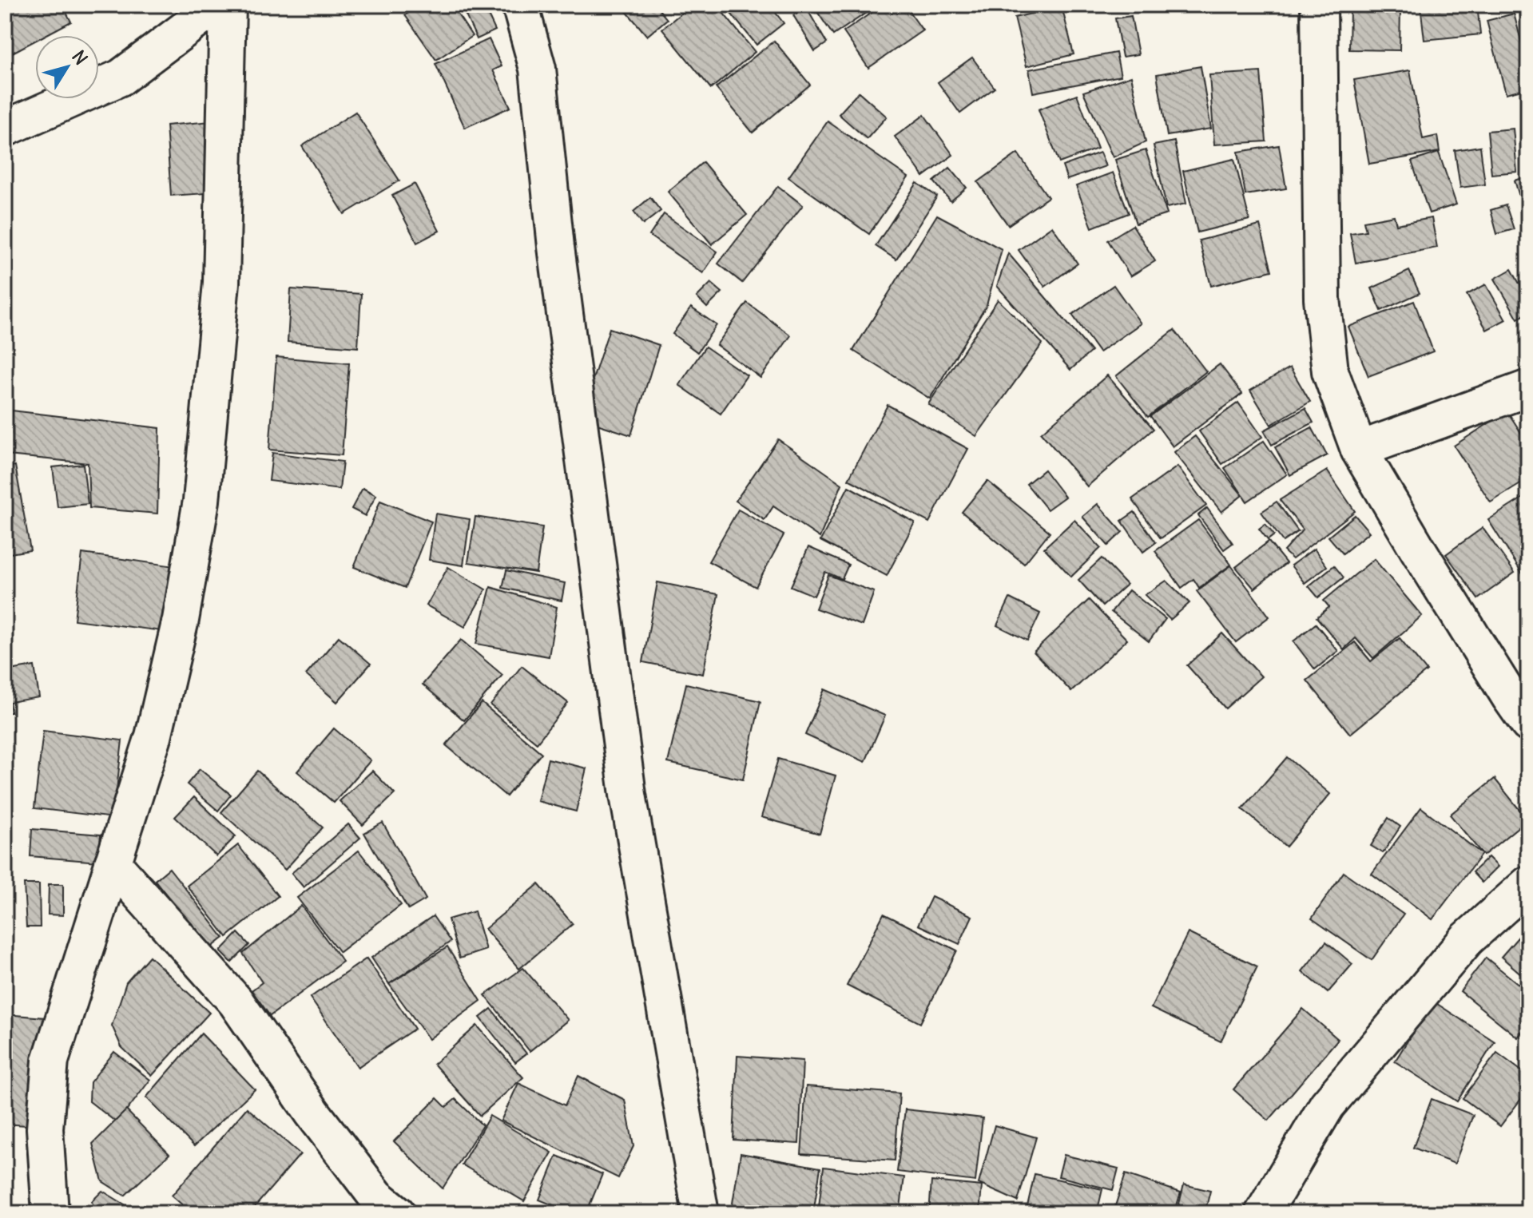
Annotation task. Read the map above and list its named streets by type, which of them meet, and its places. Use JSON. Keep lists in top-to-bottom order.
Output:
{
  "north": "top right"
}
